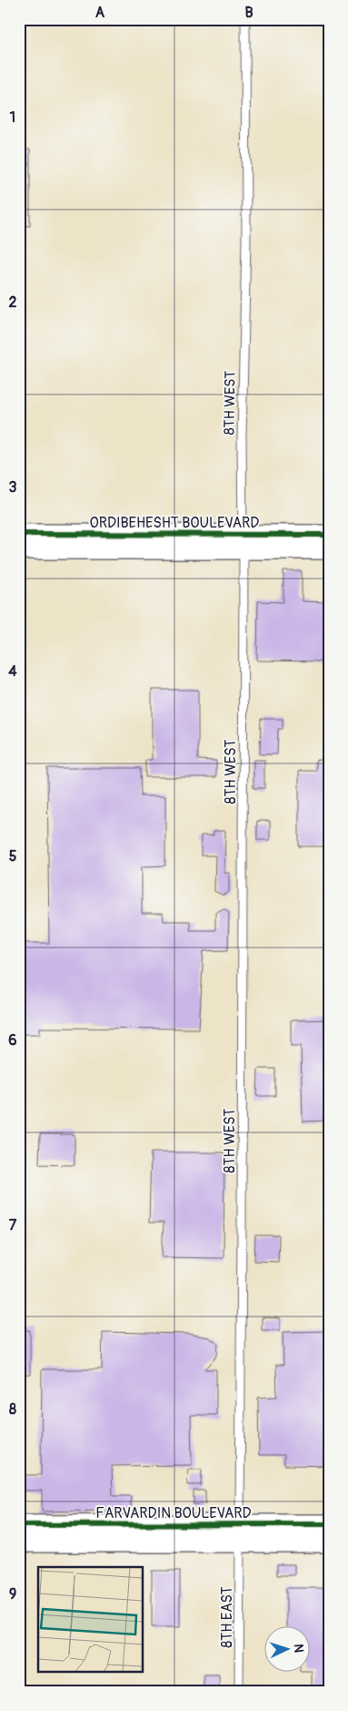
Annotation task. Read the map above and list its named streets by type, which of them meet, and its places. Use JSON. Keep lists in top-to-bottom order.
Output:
{
  "streets": {
    "street": ["ORDIBEHESHT BOULEVARD", "FARVARDIN BOULEVARD"],
    "lane": ["8TH WEST", "8TH EAST"]
  },
  "crossings": [
    ["8TH WEST", "ORDIBEHESHT BOULEVARD"],
    ["8TH WEST", "FARVARDIN BOULEVARD"],
    ["8TH WEST", "8TH EAST"],
    ["FARVARDIN BOULEVARD", "8TH EAST"]
  ],
  "north": "right",
  "grid": {
    "columns": ["A", "B"],
    "rows": [
      "1",
      "2",
      "3",
      "4",
      "5",
      "6",
      "7",
      "8",
      "9"
    ]
  }
}
